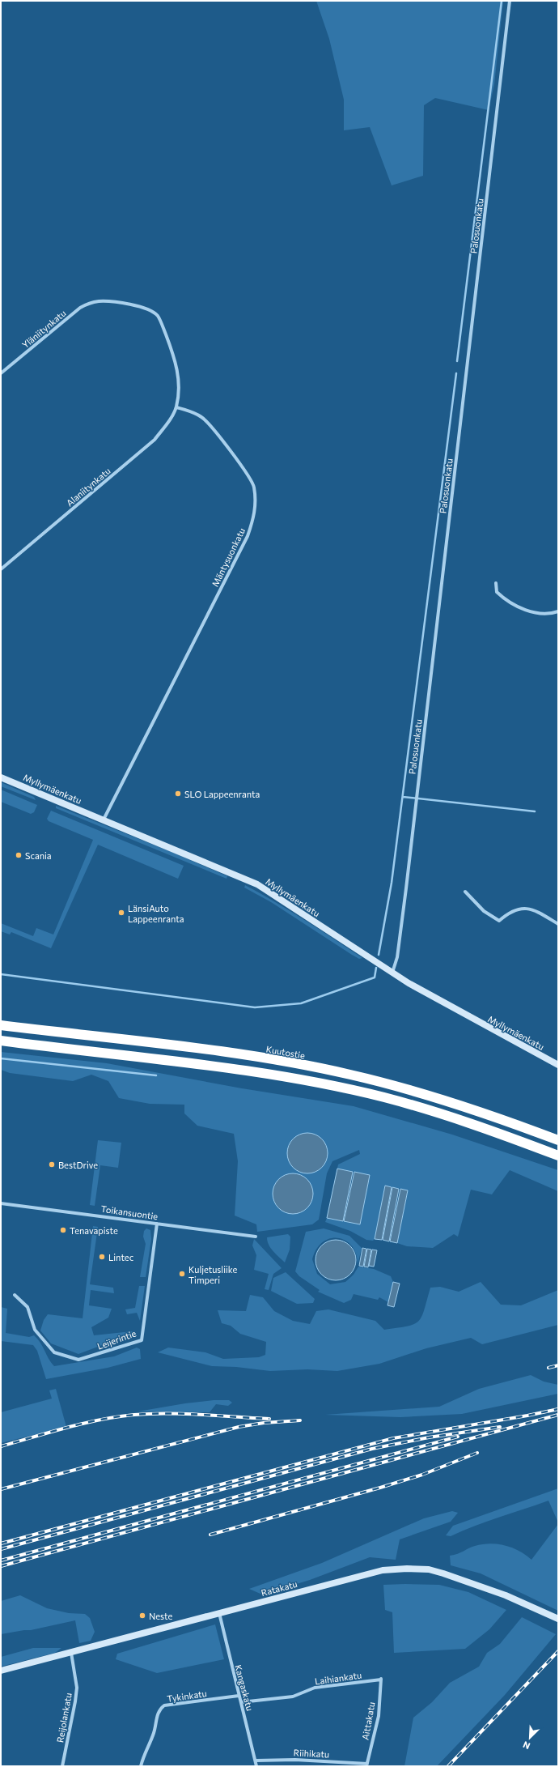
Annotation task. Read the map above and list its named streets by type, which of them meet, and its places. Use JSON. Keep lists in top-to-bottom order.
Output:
{
  "streets": {
    "highway": ["Kuutostie"],
    "main road": ["Myllymäenkatu", "Ratakatu"],
    "street": [
      "Palosuonkatu",
      "Yläniitynkatu",
      "Alaniitynkatu",
      "Mäntysuonkatu",
      "Toikansuontie",
      "Leijerintie",
      "Laihiankatu",
      "Kangaskatu",
      "Tykinkatu",
      "Reijolankatu",
      "Aittakatu",
      "Riihikatu"
    ]
  },
  "crossings": [
    ["Palosuonkatu", "Myllymäenkatu"],
    ["Yläniitynkatu", "Alaniitynkatu"],
    ["Yläniitynkatu", "Mäntysuonkatu"],
    ["Alaniitynkatu", "Mäntysuonkatu"],
    ["Mäntysuonkatu", "Myllymäenkatu"],
    ["Toikansuontie", "Leijerintie"],
    ["Ratakatu", "Kangaskatu"],
    ["Ratakatu", "Reijolankatu"],
    ["Laihiankatu", "Kangaskatu"],
    ["Laihiankatu", "Aittakatu"],
    ["Kangaskatu", "Tykinkatu"],
    ["Kangaskatu", "Riihikatu"],
    ["Aittakatu", "Riihikatu"]
  ],
  "places": [
    "SLO Lappeenranta",
    "Scania",
    "LänsiAuto Lappeenranta",
    "BestDrive",
    "Tenavapiste",
    "Lintec",
    "Kuljetusliike Timperi",
    "Neste"
  ],
  "north": "bottom left"
}
